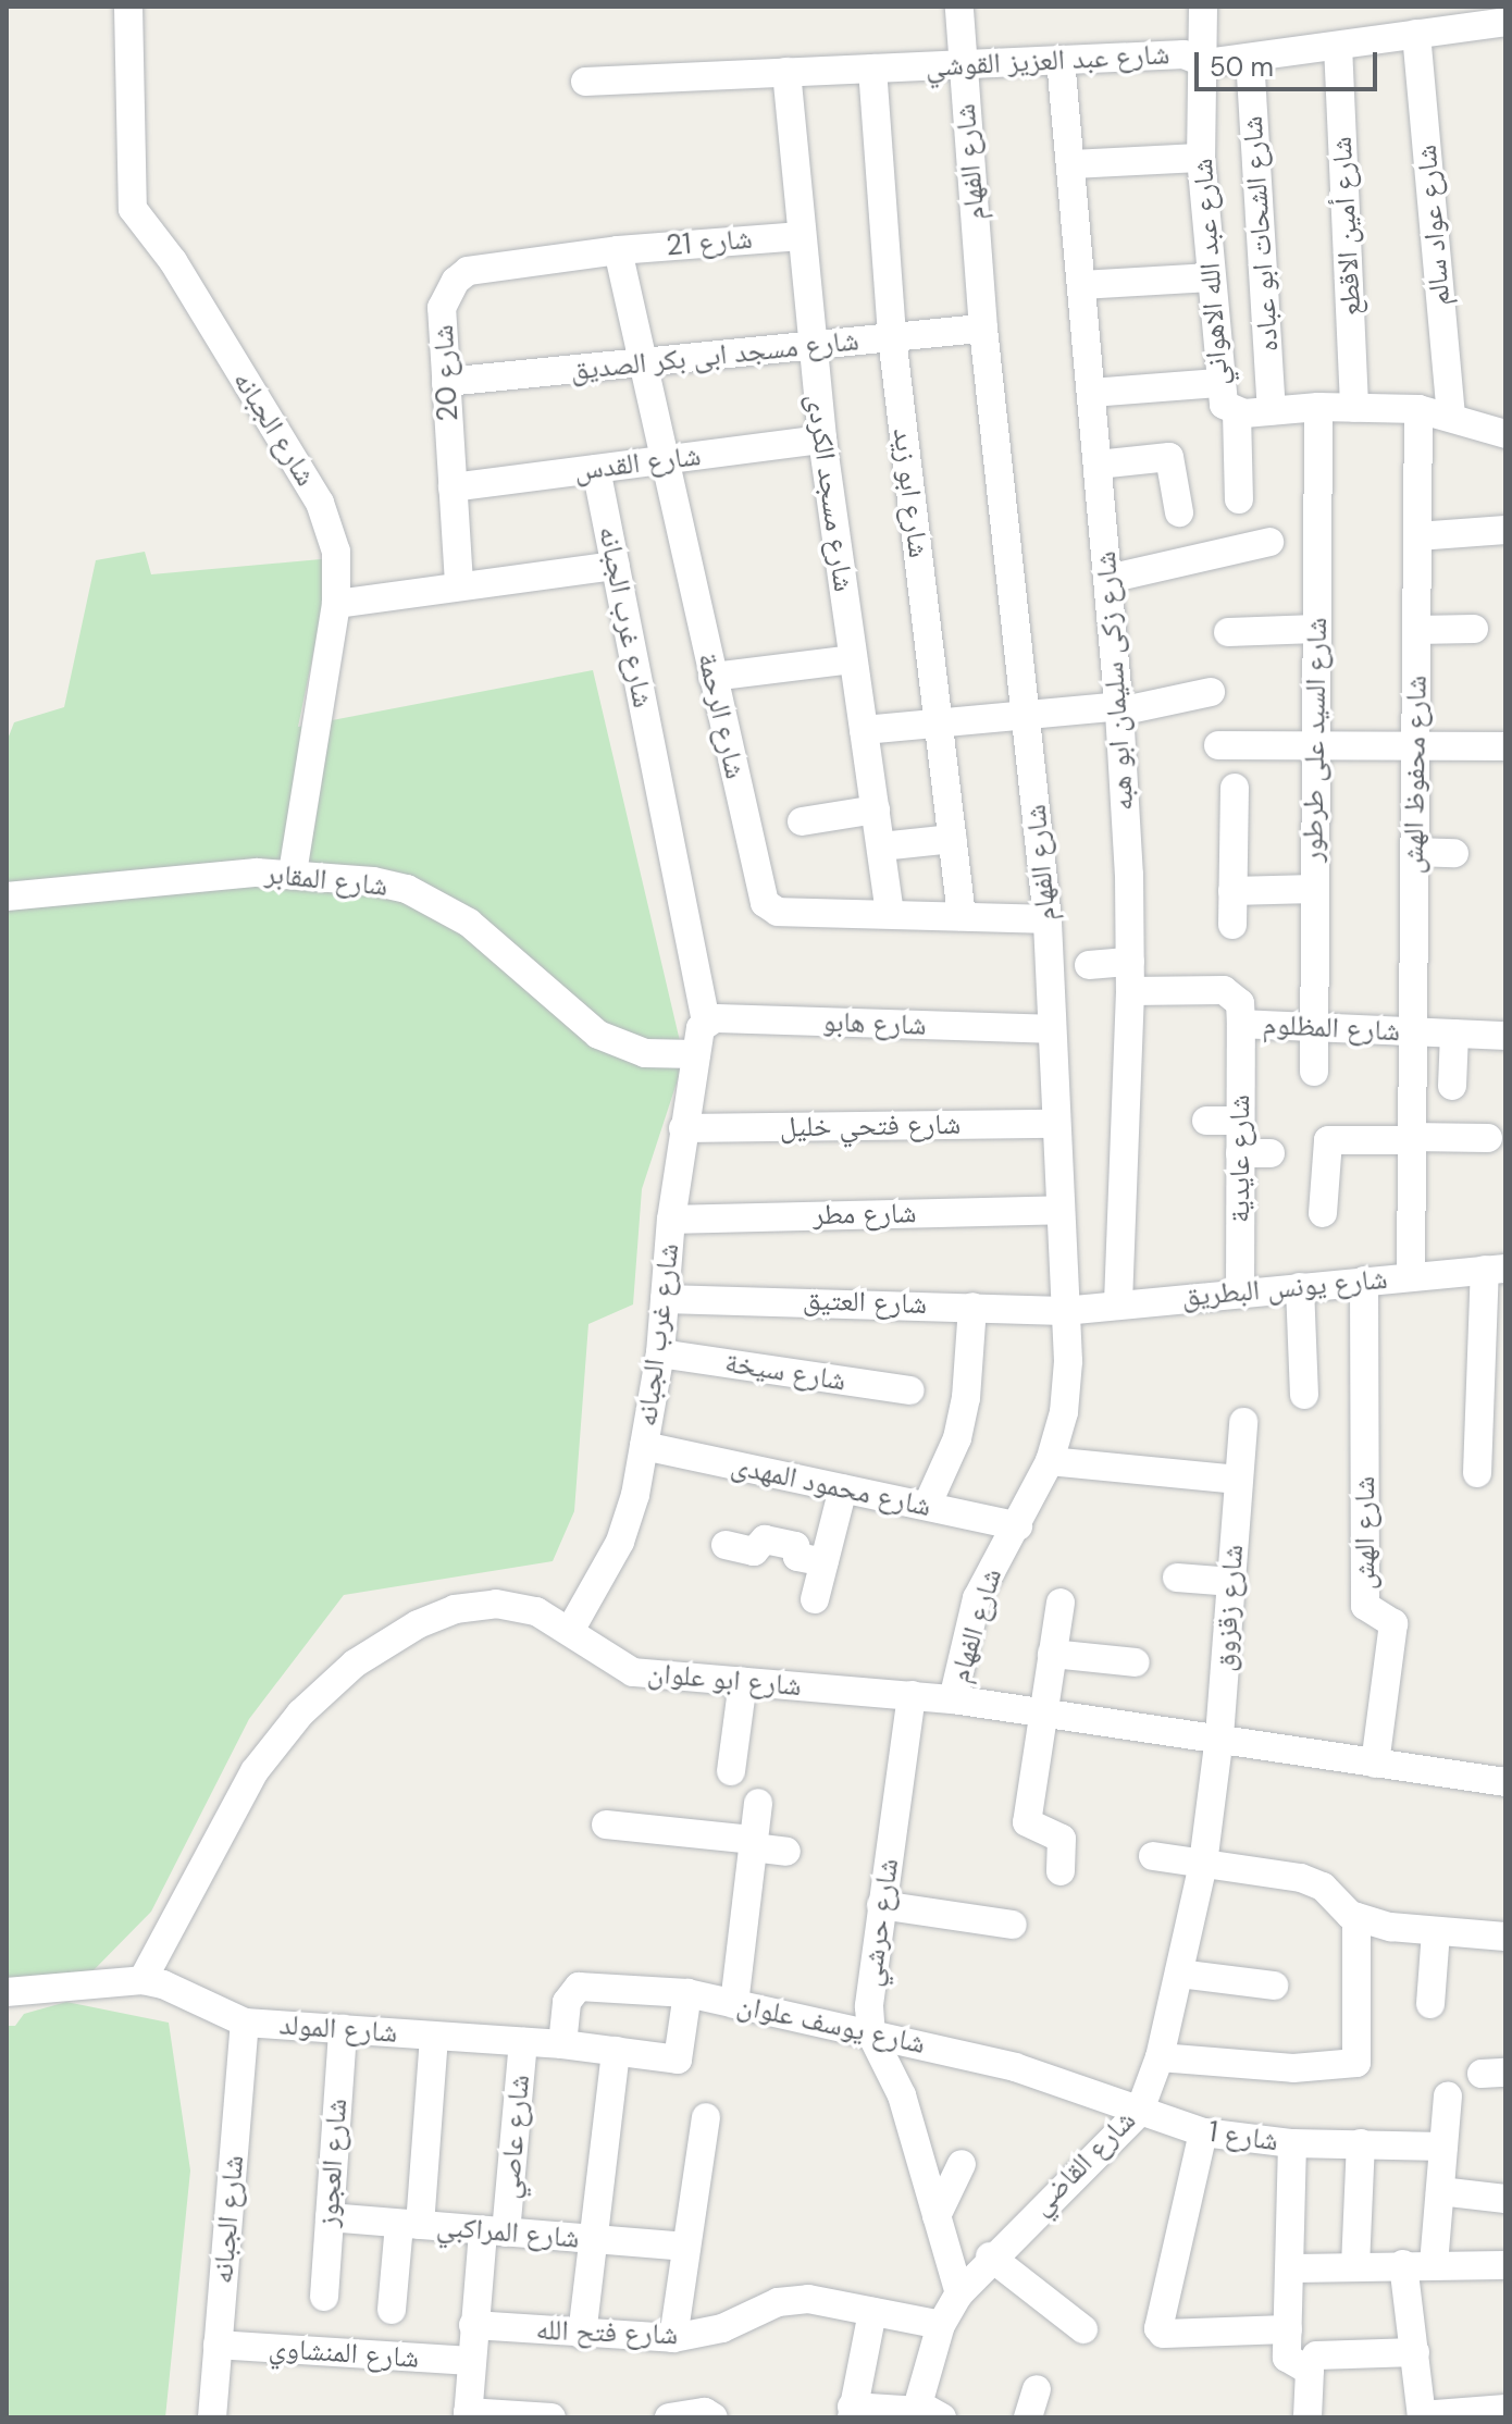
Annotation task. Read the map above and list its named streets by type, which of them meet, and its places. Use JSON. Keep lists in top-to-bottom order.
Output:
{
  "streets": {
    "street": [
      "شارع عبد العزيز القوشي",
      "شارع الفهام",
      "شارع عواد سالم",
      "شارع أمين الاقطع",
      "شارع الشحات ابو عباده",
      "شارع 21",
      "شارع عبد الله الاهواني",
      "شارع مسجد ابى بكر الصديق",
      "شارع 20",
      "شارع الجبانه",
      "شارع القدس",
      "شارع مسجد الكردى",
      "شارع ابو زيد",
      "شارع غرب الجبانه",
      "شارع زكى سليمان ابو هبه",
      "شارع الرحمة",
      "شارع السيد على طرطور",
      "شارع محفوظ الهش",
      "شارع المقابر",
      "شارع هابو",
      "شارع المظلوم",
      "شارع فتحي خليل",
      "شارع عايدية",
      "شارع مطر",
      "شارع يونس البطريق",
      "شارع العتيق",
      "شارع سيخة",
      "شارع محمود المهدى",
      "شارع الهش",
      "شارع زقزوق",
      "شارع ابو علوان",
      "شارع حرشي",
      "شارع يوسف علوان",
      "شارع المولد",
      "شارع عاصي",
      "شارع 1",
      "شارع العجوز",
      "شارع القاضي",
      "شارع المراكبي",
      "شارع فتح الله",
      "شارع المنشاوي"
    ]
  },
  "crossings": [
    ["شارع عبد العزيز القوشي", "شارع الفهام"],
    ["شارع عبد العزيز القوشي", "شارع عواد سالم"],
    ["شارع عبد العزيز القوشي", "شارع أمين الاقطع"],
    ["شارع عبد العزيز القوشي", "شارع الشحات ابو عباده"],
    ["شارع عبد العزيز القوشي", "شارع عبد الله الاهواني"],
    ["شارع عبد العزيز القوشي", "شارع مسجد الكردى"],
    ["شارع عبد العزيز القوشي", "شارع ابو زيد"],
    ["شارع عبد العزيز القوشي", "شارع زكى سليمان ابو هبه"],
    ["شارع الفهام", "شارع مسجد ابى بكر الصديق"],
    ["شارع الفهام", "شارع الرحمة"],
    ["شارع الفهام", "شارع هابو"],
    ["شارع الفهام", "شارع فتحي خليل"],
    ["شارع الفهام", "شارع مطر"],
    ["شارع الفهام", "شارع يونس البطريق"],
    ["شارع الفهام", "شارع العتيق"],
    ["شارع الفهام", "شارع محمود المهدى"],
    ["شارع الفهام", "شارع ابو علوان"],
    ["شارع عواد سالم", "شارع عبد الله الاهواني"],
    ["شارع أمين الاقطع", "شارع عبد الله الاهواني"],
    ["شارع الشحات ابو عباده", "شارع عبد الله الاهواني"],
    ["شارع 21", "شارع 20"],
    ["شارع 21", "شارع مسجد الكردى"],
    ["شارع 21", "شارع الرحمة"],
    ["شارع عبد الله الاهواني", "شارع السيد على طرطور"],
    ["شارع عبد الله الاهواني", "شارع محفوظ الهش"],
    ["شارع مسجد ابى بكر الصديق", "شارع 20"],
    ["شارع مسجد ابى بكر الصديق", "شارع مسجد الكردى"],
    ["شارع مسجد ابى بكر الصديق", "شارع ابو زيد"],
    ["شارع مسجد ابى بكر الصديق", "شارع الرحمة"],
    ["شارع 20", "شارع القدس"],
    ["شارع 20", "شارع الرحمة"],
    ["شارع الجبانه", "شارع المقابر"],
    ["شارع الجبانه", "شارع المولد"],
    ["شارع الجبانه", "شارع المنشاوي"],
    ["شارع القدس", "شارع مسجد الكردى"],
    ["شارع القدس", "شارع غرب الجبانه"],
    ["شارع القدس", "شارع الرحمة"],
    ["شارع مسجد الكردى", "شارع الرحمة"],
    ["شارع ابو زيد", "شارع الرحمة"],
    ["شارع غرب الجبانه", "شارع المقابر"],
    ["شارع غرب الجبانه", "شارع هابو"],
    ["شارع غرب الجبانه", "شارع فتحي خليل"],
    ["شارع غرب الجبانه", "شارع مطر"],
    ["شارع غرب الجبانه", "شارع العتيق"],
    ["شارع غرب الجبانه", "شارع سيخة"],
    ["شارع غرب الجبانه", "شارع محمود المهدى"],
    ["شارع غرب الجبانه", "شارع ابو علوان"],
    ["شارع زكى سليمان ابو هبه", "شارع المظلوم"],
    ["شارع زكى سليمان ابو هبه", "شارع يونس البطريق"],
    ["شارع السيد على طرطور", "شارع المظلوم"],
    ["شارع محفوظ الهش", "شارع المظلوم"],
    ["شارع محفوظ الهش", "شارع يونس البطريق"],
    ["شارع المقابر", "شارع هابو"],
    ["شارع المظلوم", "شارع عايدية"],
    ["شارع عايدية", "شارع يونس البطريق"],
    ["شارع يونس البطريق", "شارع العتيق"],
    ["شارع يونس البطريق", "شارع الهش"],
    ["شارع الهش", "شارع ابو علوان"],
    ["شارع زقزوق", "شارع ابو علوان"],
    ["شارع زقزوق", "شارع القاضي"],
    ["شارع ابو علوان", "شارع حرشي"],
    ["شارع ابو علوان", "شارع المولد"],
    ["شارع ابو علوان", "شارع القاضي"],
    ["شارع حرشي", "شارع يوسف علوان"],
    ["شارع حرشي", "شارع القاضي"],
    ["شارع يوسف علوان", "شارع المولد"],
    ["شارع يوسف علوان", "شارع 1"],
    ["شارع يوسف علوان", "شارع القاضي"],
    ["شارع المولد", "شارع عاصي"],
    ["شارع المولد", "شارع العجوز"],
    ["شارع عاصي", "شارع المراكبي"],
    ["شارع عاصي", "شارع فتح الله"],
    ["شارع عاصي", "شارع المنشاوي"],
    ["شارع 1", "شارع القاضي"],
    ["شارع العجوز", "شارع المراكبي"],
    ["شارع القاضي", "شارع فتح الله"]
  ],
  "scale_bar": "50 m"
}
